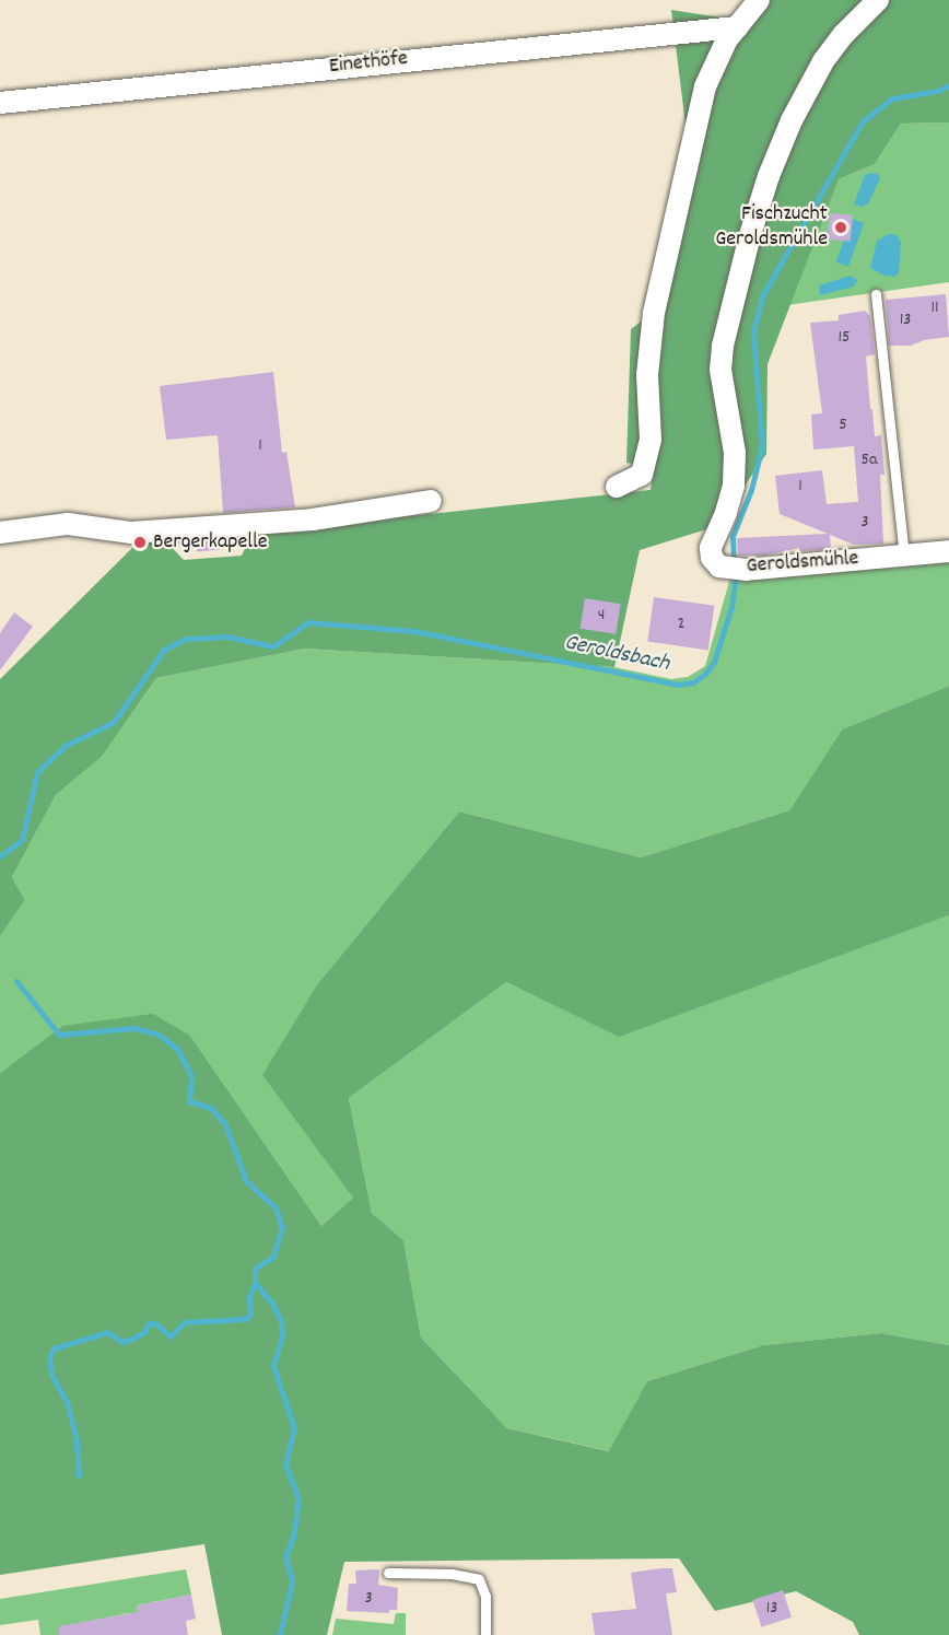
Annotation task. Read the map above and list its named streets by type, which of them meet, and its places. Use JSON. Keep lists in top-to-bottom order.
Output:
{
  "streets": {
    "street": ["Einethöfe", "Geroldsmühle"]
  },
  "water": ["Geroldsbach"],
  "places": ["Fischzucht Geroldsmühle", "Bergerkapelle"],
  "house_numbers": [
    "11",
    "13",
    "15",
    "5",
    "1",
    "5a",
    "1",
    "3",
    "4",
    "2",
    "3",
    "13"
  ]
}
